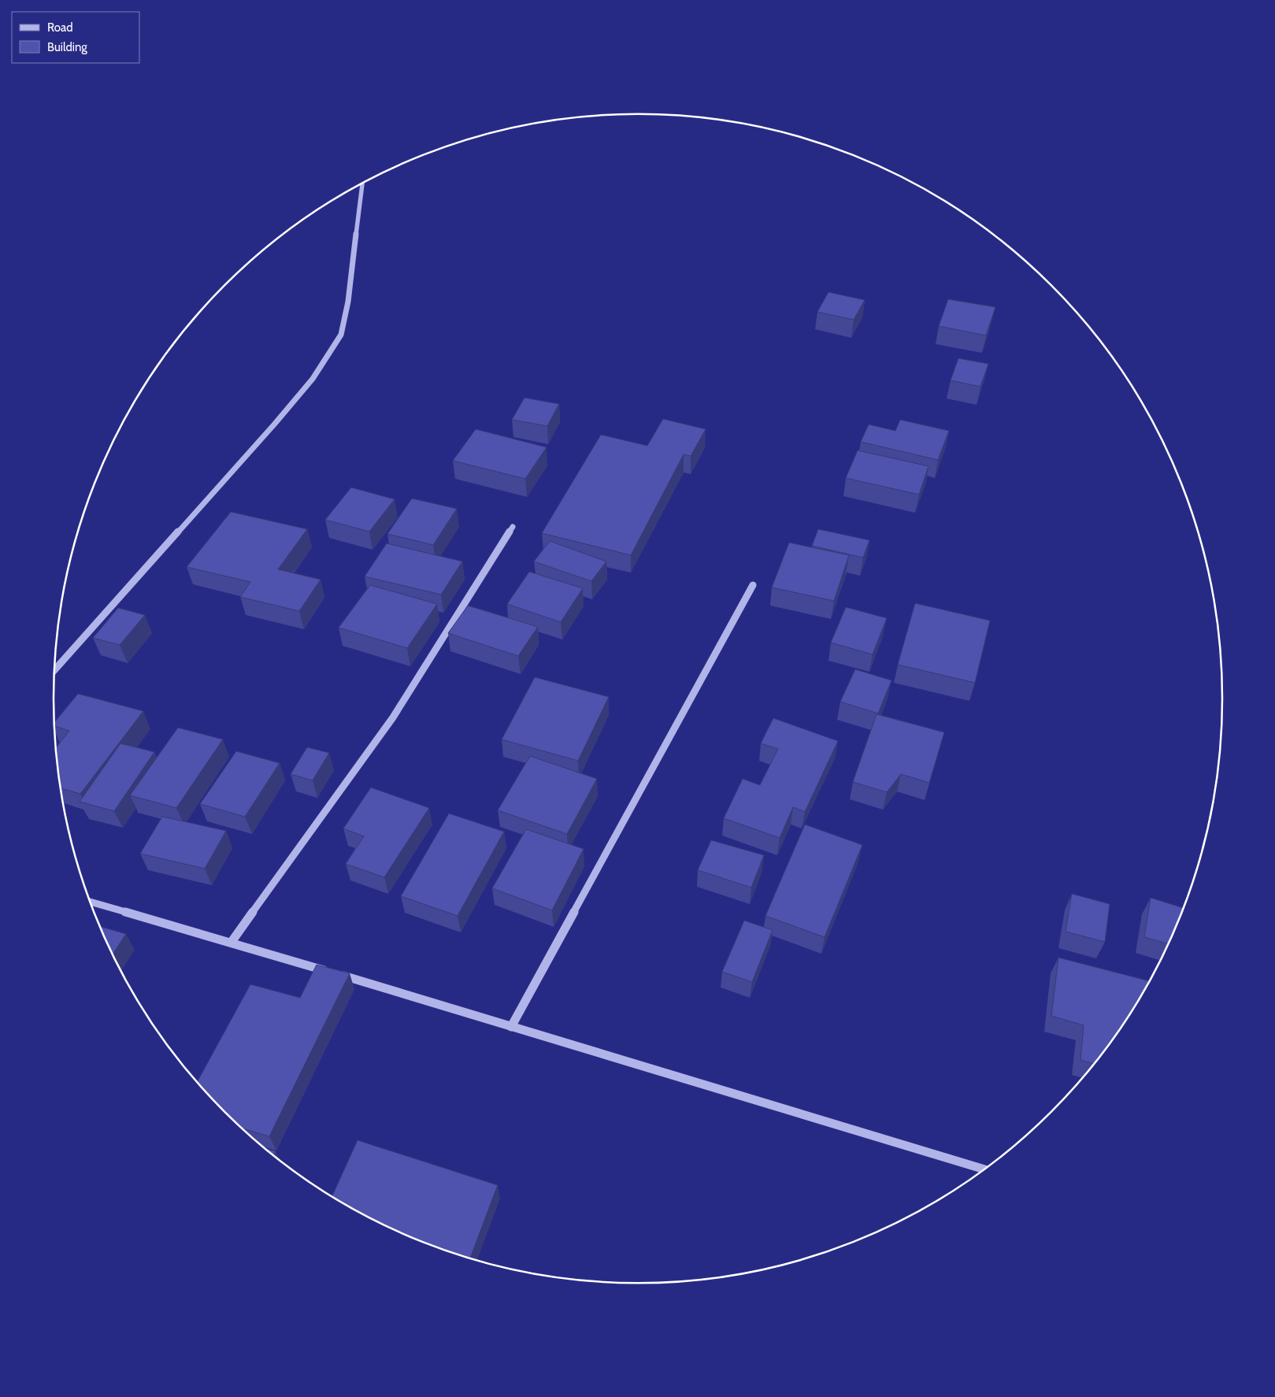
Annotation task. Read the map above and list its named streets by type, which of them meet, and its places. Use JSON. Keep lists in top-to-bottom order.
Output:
{
  "legend": ["Road", "Building"]
}
